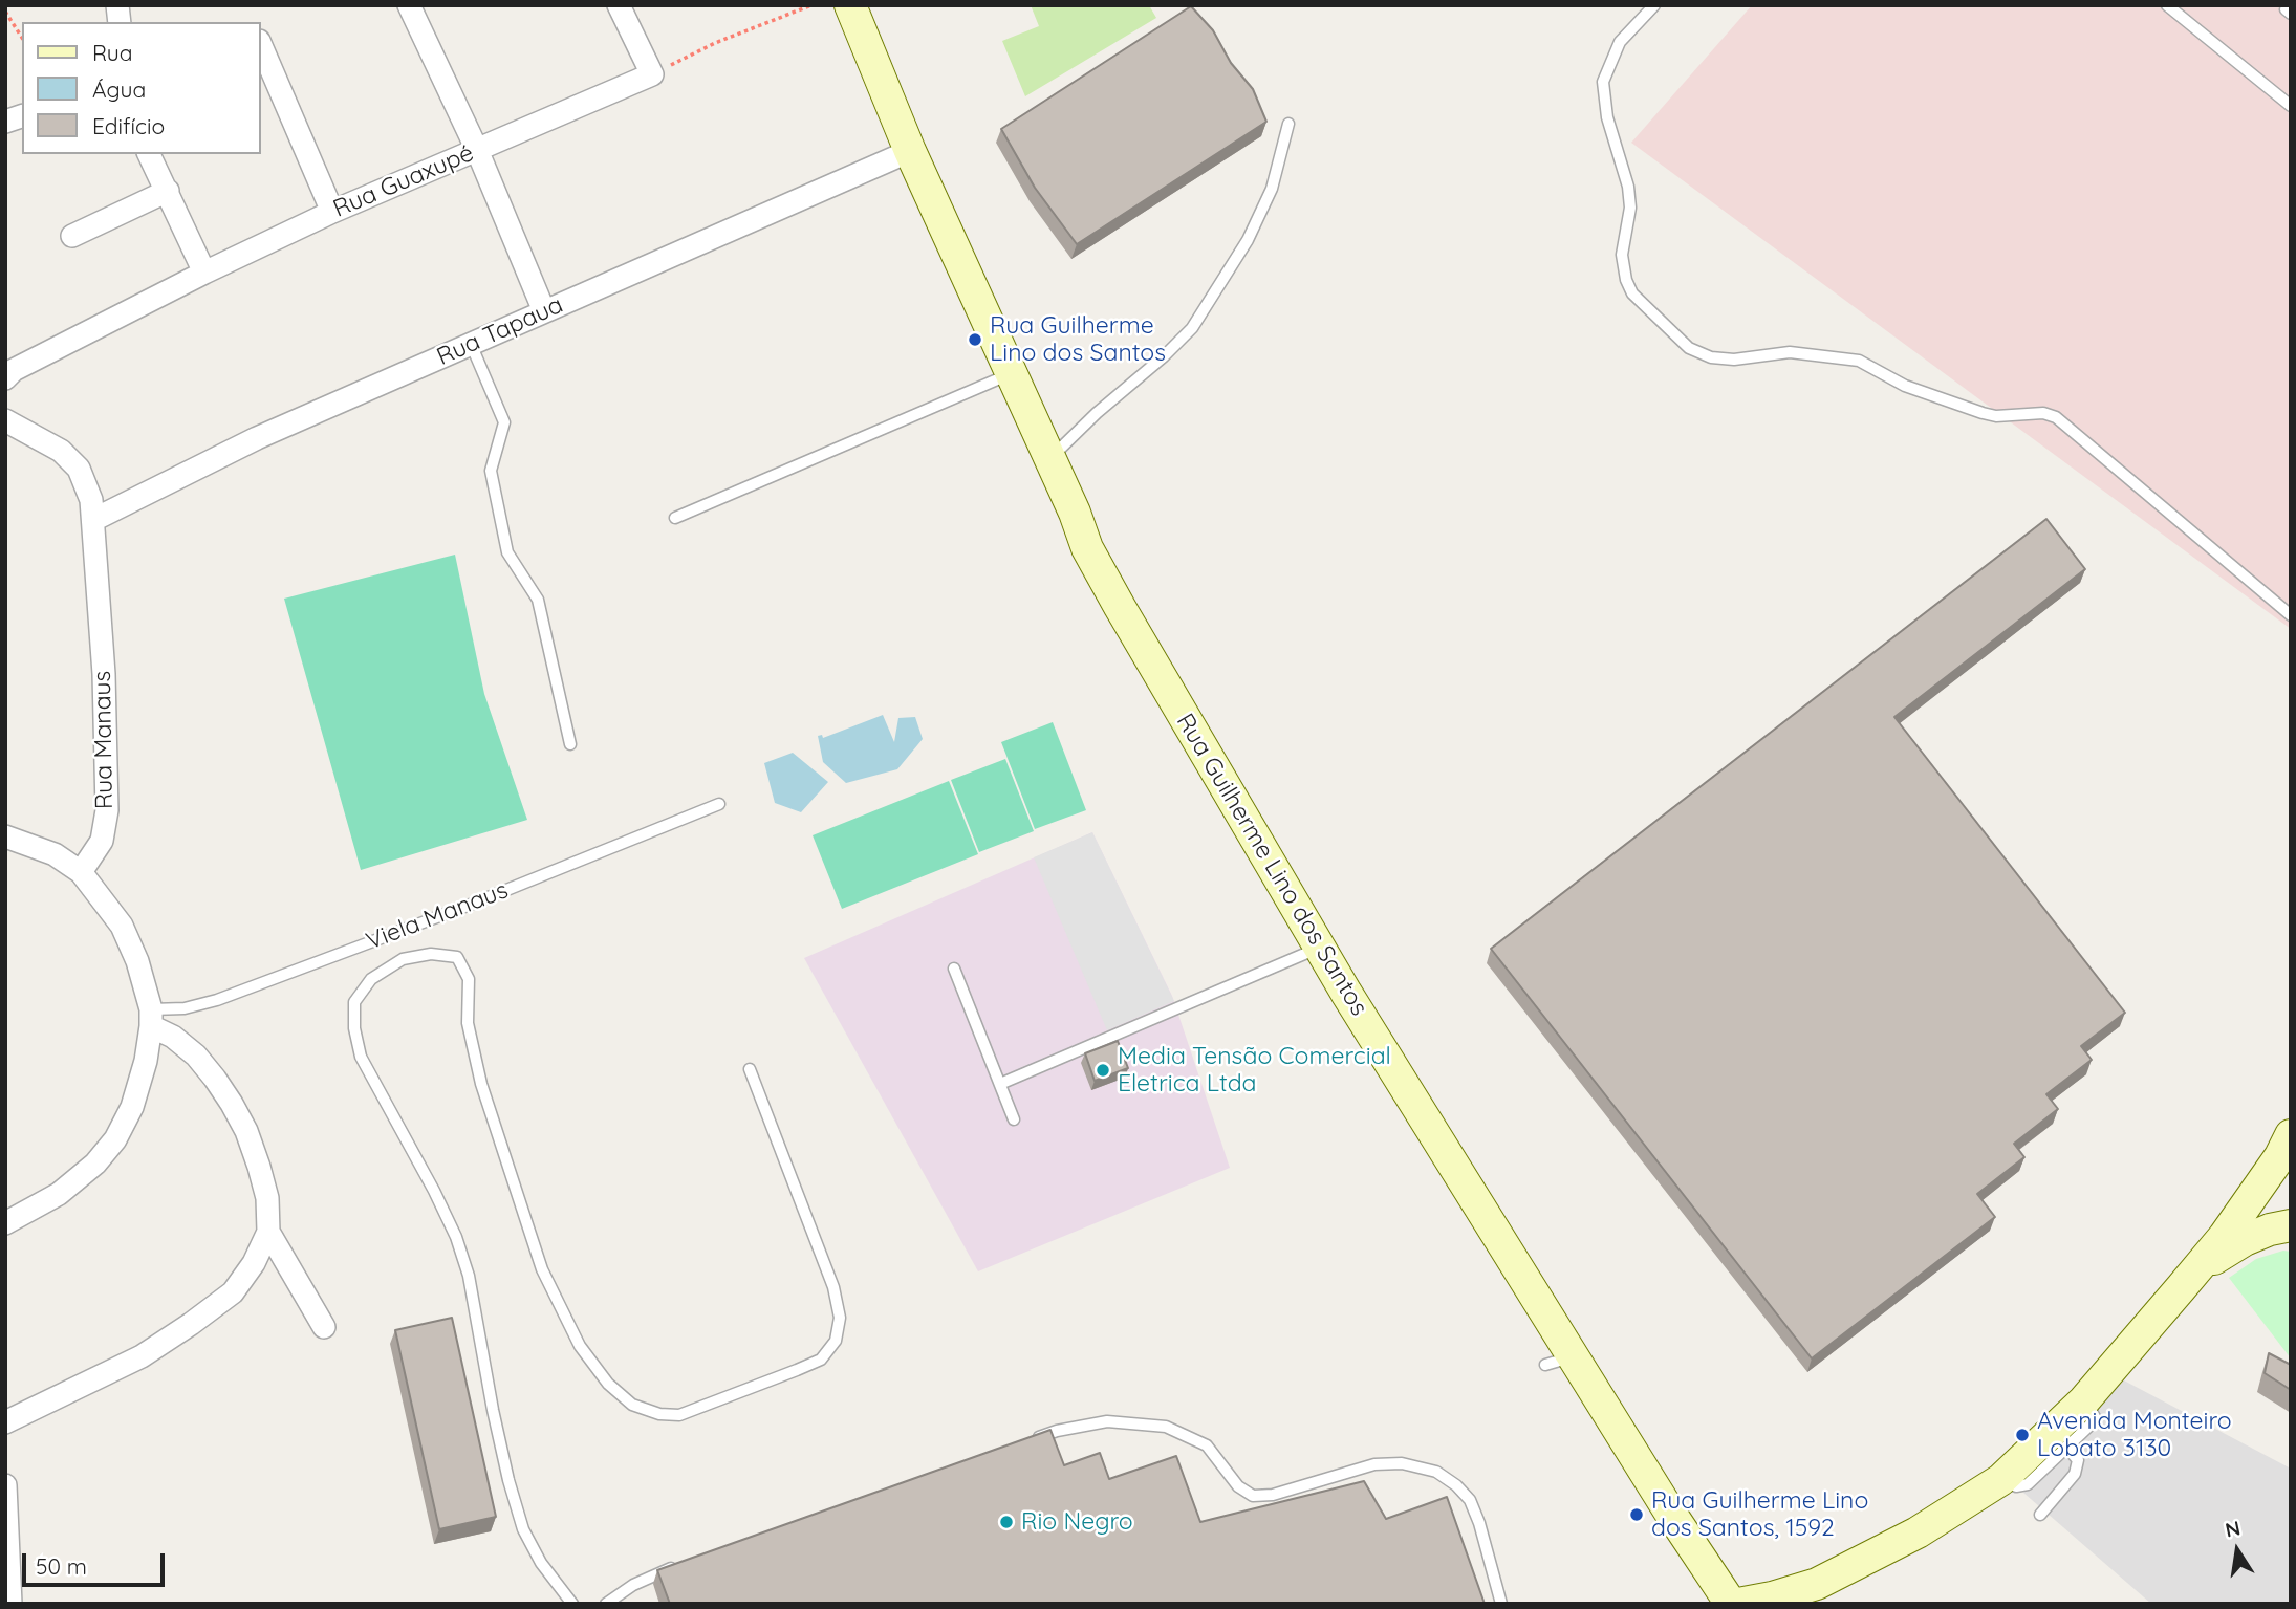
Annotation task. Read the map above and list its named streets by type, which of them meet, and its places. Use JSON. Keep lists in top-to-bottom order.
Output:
{
  "streets": {
    "street": [
      "Rua Guaxupé",
      "Rua Tapaua",
      "Rua Manaus",
      "Rua Guilherme Lino dos Santos"
    ],
    "lane": ["Viela Manaus"]
  },
  "crossings": [
    ["Rua Tapaua", "Rua Manaus"],
    ["Rua Tapaua", "Rua Guilherme Lino dos Santos"]
  ],
  "places": [
    "Rua Guilherme Lino dos Santos",
    "Media Tensão Comercial Eletrica Ltda",
    "Avenida Monteiro Lobato 3130",
    "Rua Guilherme Lino dos Santos, 1592",
    "Rio Negro"
  ],
  "legend": ["Rua", "Água", "Edifício"],
  "scale_bar": "50 m",
  "north": "top"
}
